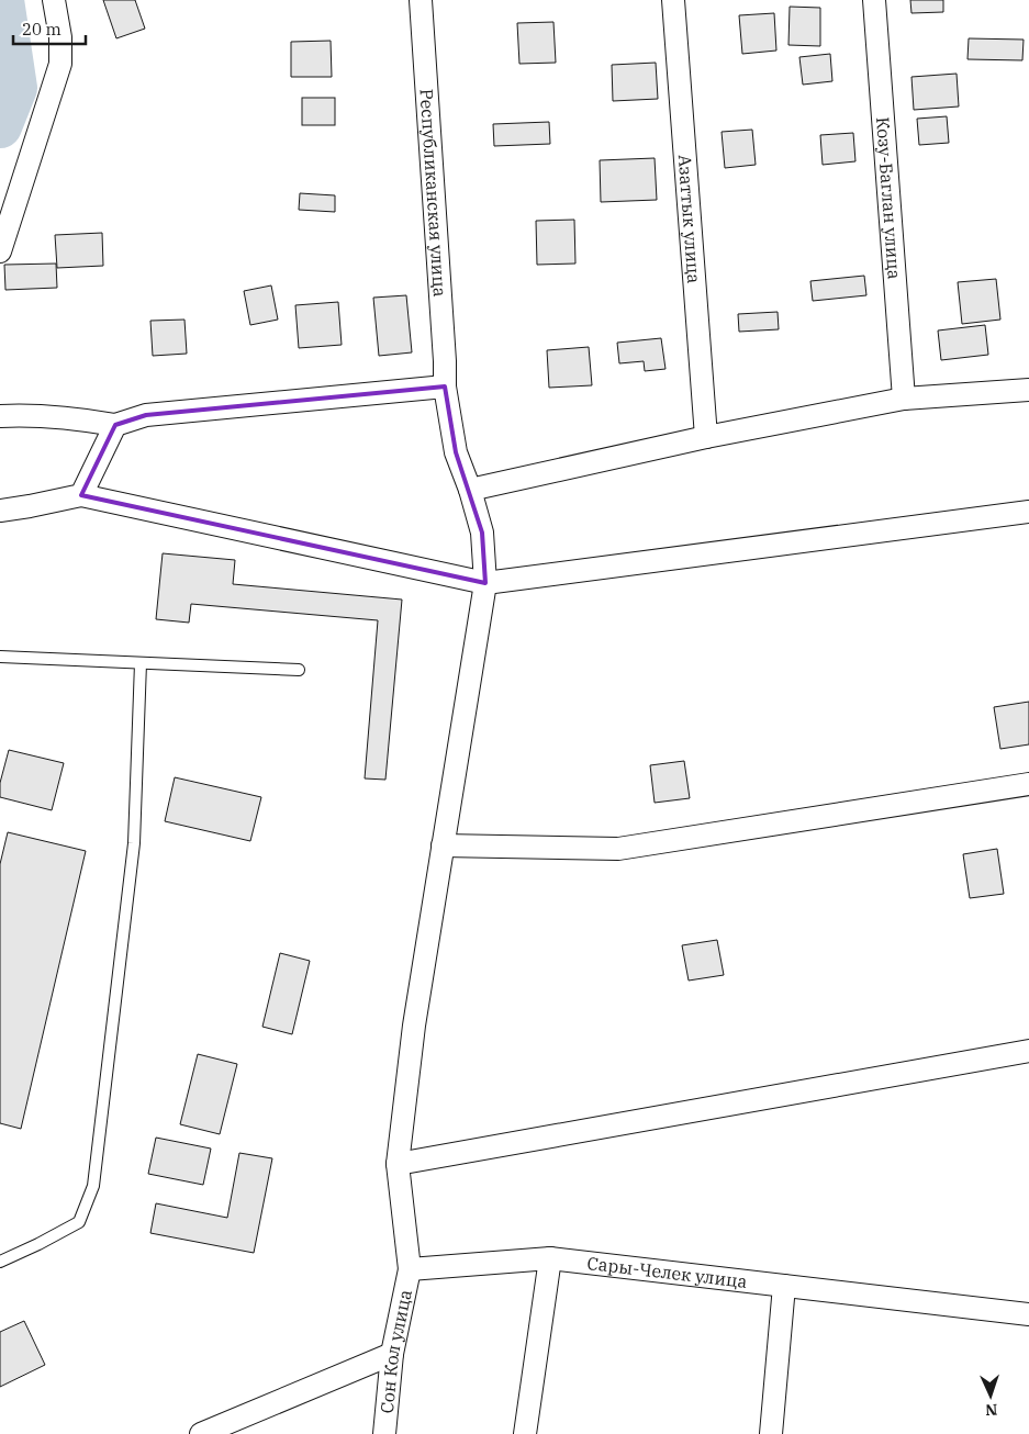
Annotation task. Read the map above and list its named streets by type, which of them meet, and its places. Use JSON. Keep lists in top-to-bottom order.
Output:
{
  "streets": {
    "street": [
      "Республиканская улица",
      "Козу-Баглан улица",
      "Азаттык улица",
      "Сары-Челек улица",
      "Сон Кол улица"
    ]
  },
  "crossings": [
    ["Сары-Челек улица", "Сон Кол улица"]
  ],
  "scale_bar": "20 m",
  "north": "bottom"
}
